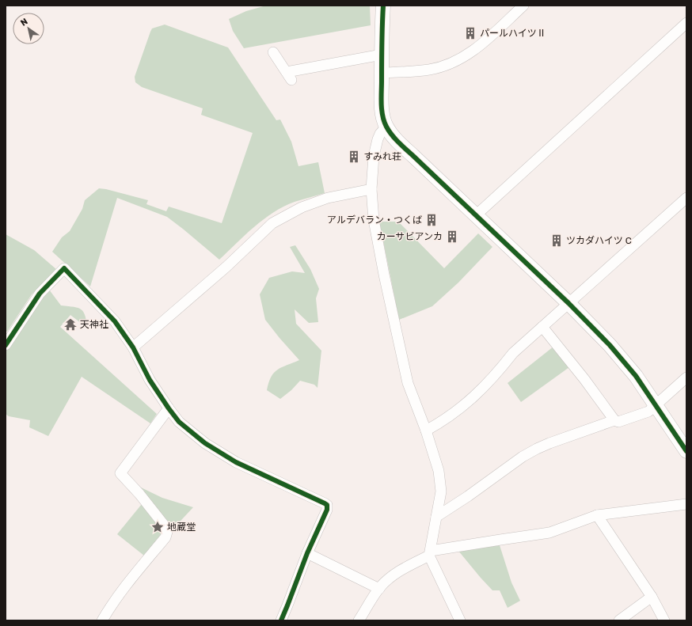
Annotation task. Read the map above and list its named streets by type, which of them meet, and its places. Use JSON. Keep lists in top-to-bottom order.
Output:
{
  "places": {
    "building": [
      "パールハイツⅡ",
      "すみれ荘",
      "アルデバラン・つくば",
      "カーサビアンカ",
      "ツカダハイツ C"
    ],
    "temple": ["天神社"],
    "place": ["地蔵堂"]
  },
  "north": "top left"
}
